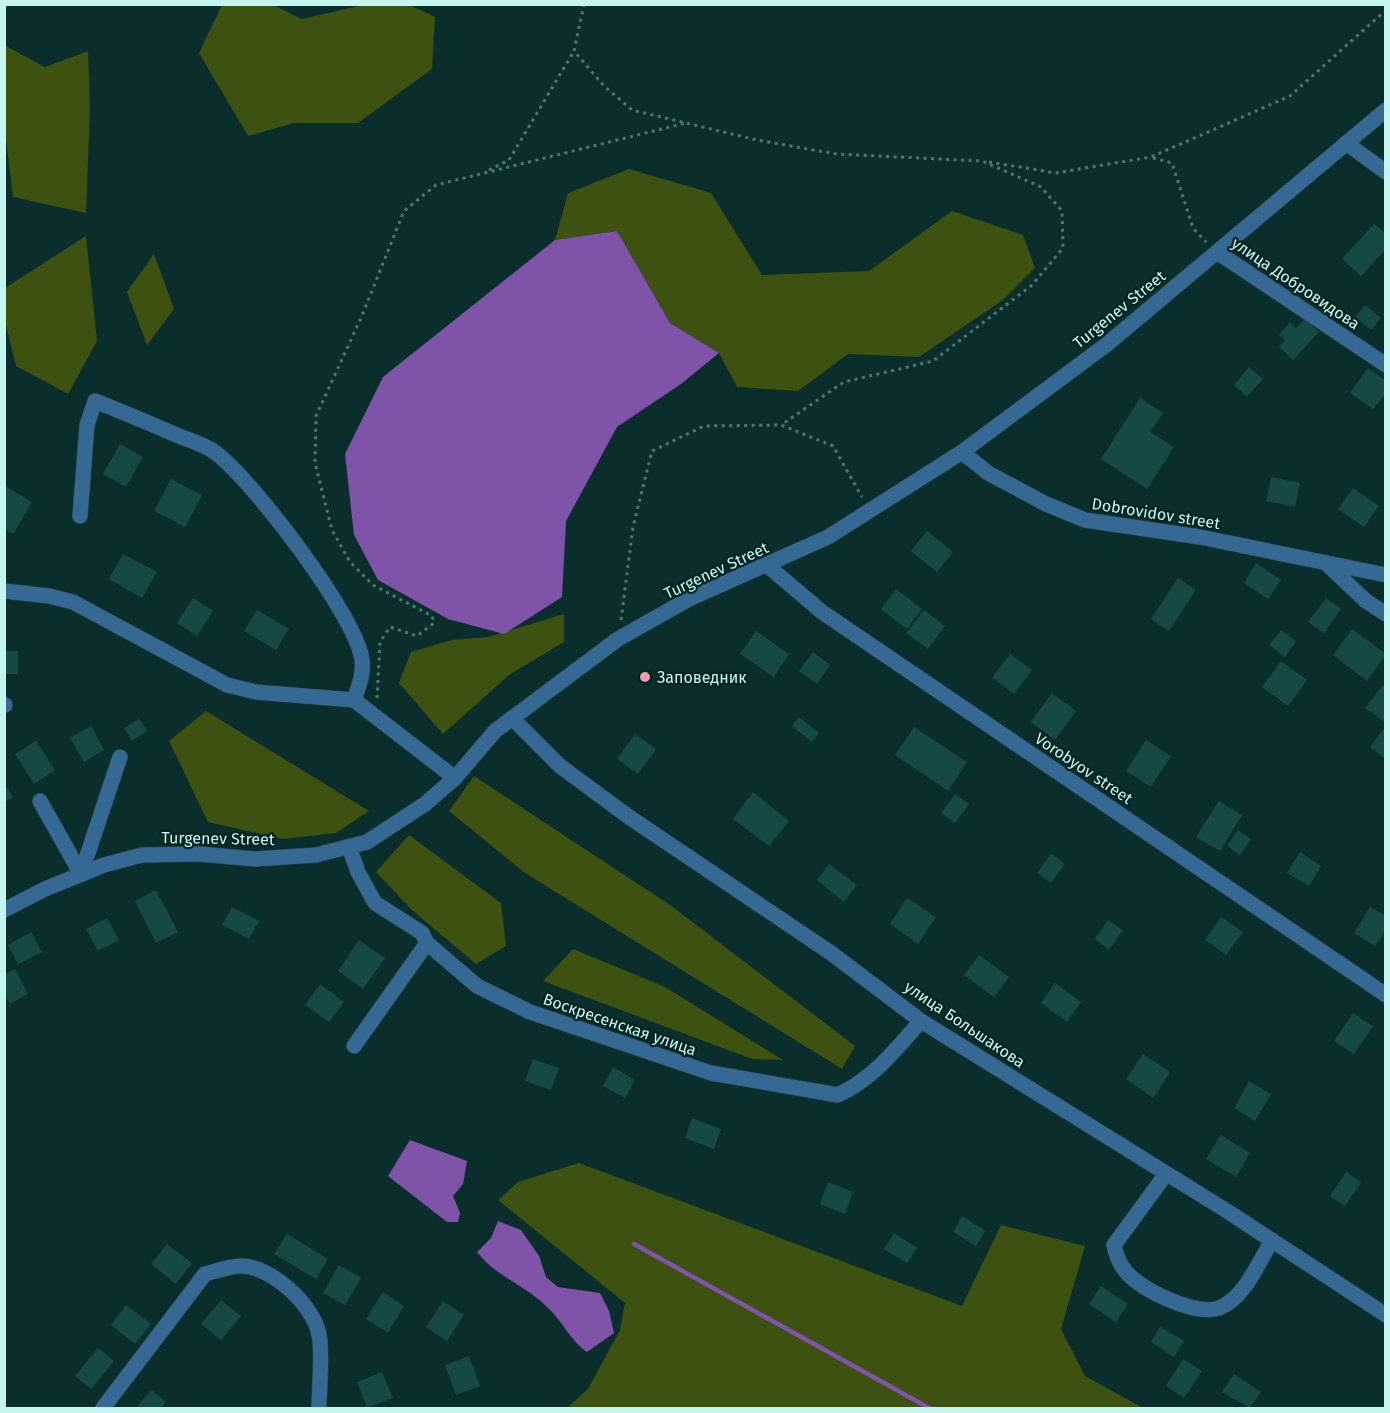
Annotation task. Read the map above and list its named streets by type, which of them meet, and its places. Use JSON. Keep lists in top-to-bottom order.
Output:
{
  "streets": {
    "street": [
      "улица Добровидова",
      "Turgenev Street",
      "Dobrovidov street",
      "Vorobyov street",
      "Воскресенская улица",
      "улица Большакова"
    ]
  },
  "crossings": [
    ["улица Добровидова", "Turgenev Street"],
    ["Turgenev Street", "Dobrovidov street"],
    ["Turgenev Street", "Vorobyov street"],
    ["Turgenev Street", "Воскресенская улица"],
    ["Turgenev Street", "улица Большакова"],
    ["Воскресенская улица", "улица Большакова"]
  ],
  "places": ["Заповедник"]
}
